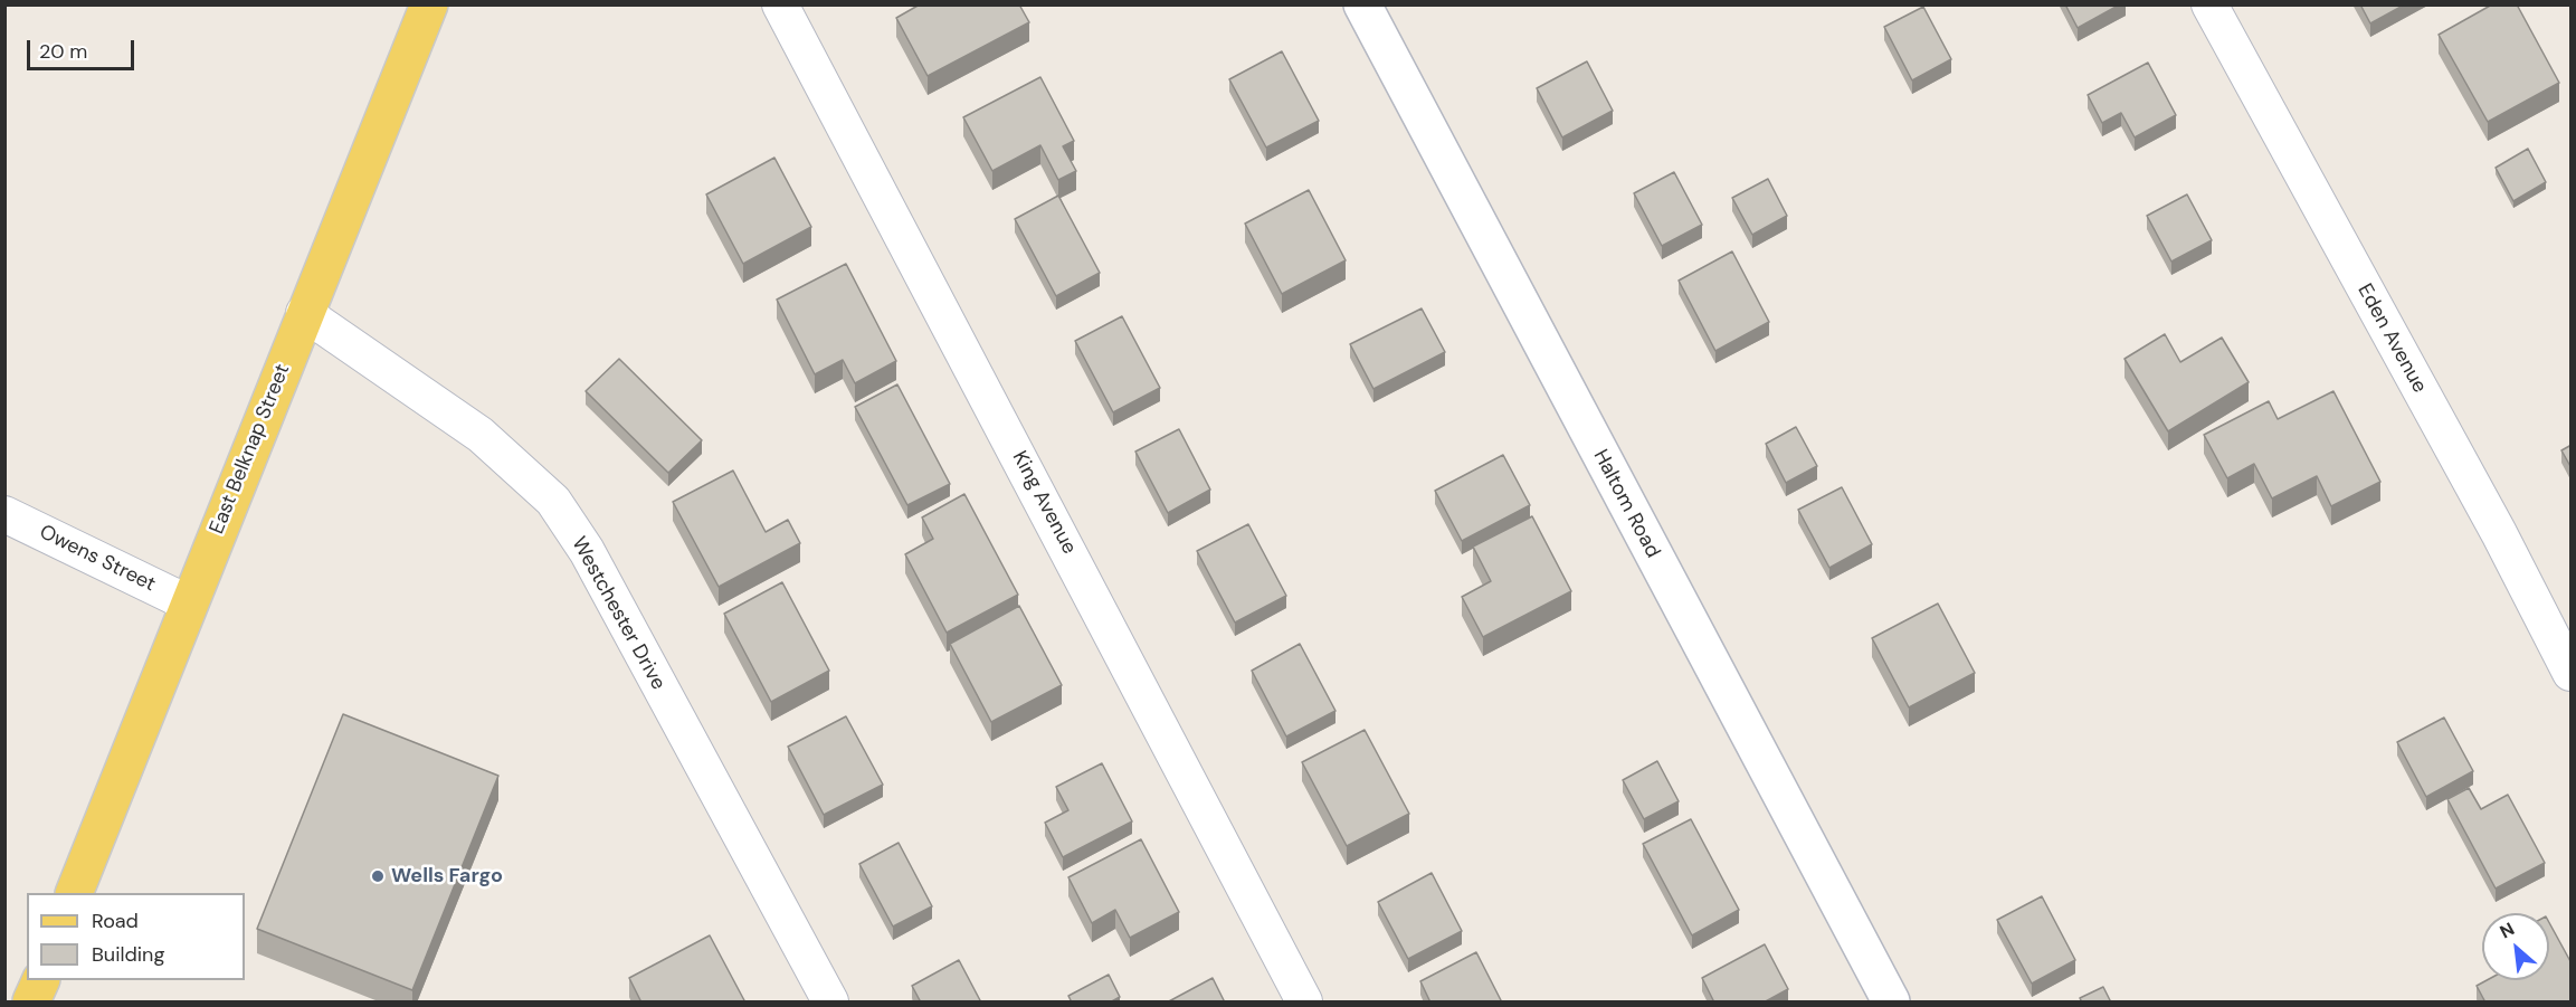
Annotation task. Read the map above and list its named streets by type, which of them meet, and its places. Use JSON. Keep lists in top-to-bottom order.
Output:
{
  "streets": {
    "main road": ["East Belknap Street", "Haltom Road"],
    "street": [
      "Eden Avenue",
      "King Avenue",
      "Owens Street",
      "Westchester Drive"
    ]
  },
  "crossings": [
    ["East Belknap Street", "Owens Street"],
    ["East Belknap Street", "Westchester Drive"]
  ],
  "places": ["Wells Fargo"],
  "legend": ["Road", "Building"],
  "scale_bar": "20 m",
  "north": "top left"
}
